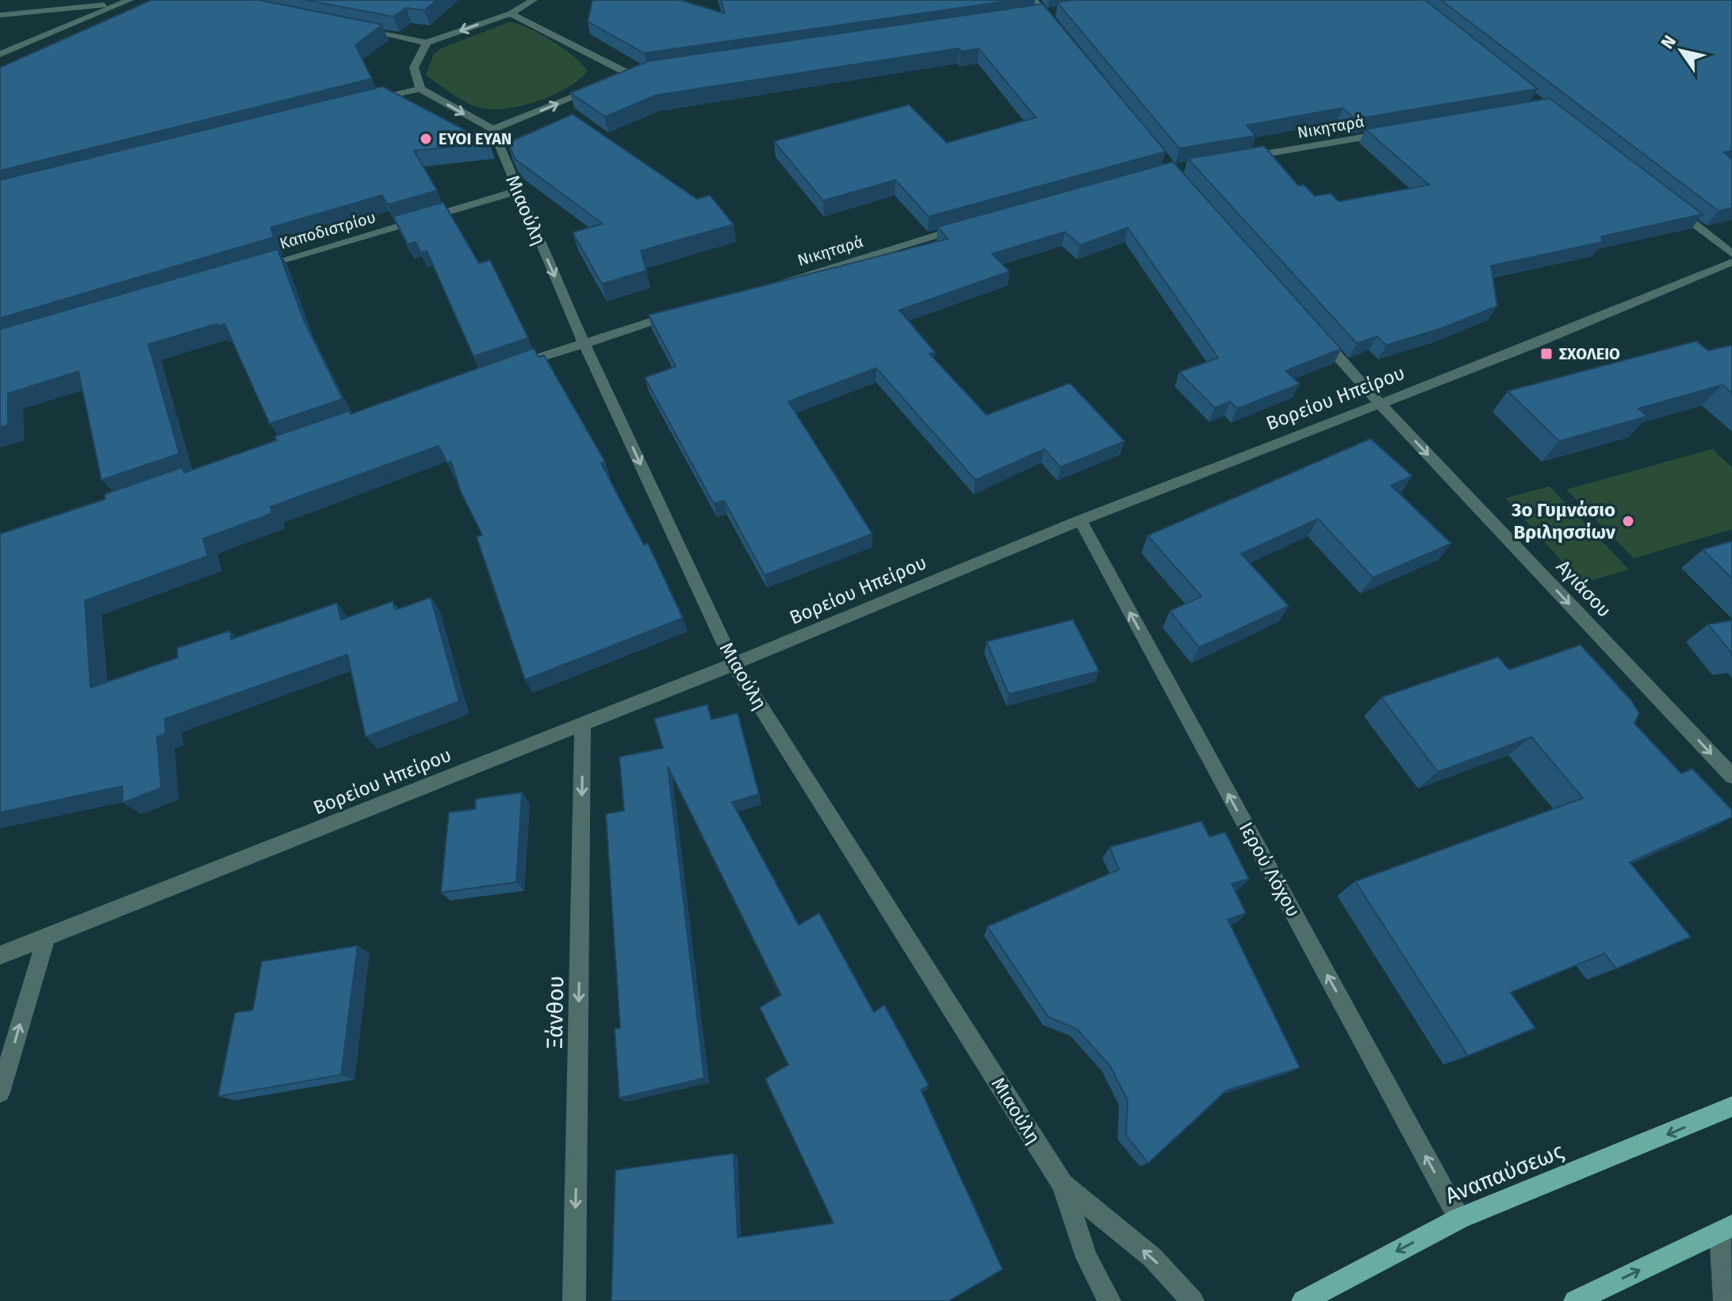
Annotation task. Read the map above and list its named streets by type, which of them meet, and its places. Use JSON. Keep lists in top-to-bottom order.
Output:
{
  "streets": {
    "main road": ["Αναπαύσεως"],
    "street": [
      "Νικηταρά",
      "Μιαούλη",
      "Καποδιστρίου",
      "Βορείου Ηπείρου",
      "Αγιάσου",
      "Ιερού Λόχου",
      "Ξάνθου"
    ]
  },
  "crossings": [
    ["Μιαούλη", "Καποδιστρίου"],
    ["Μιαούλη", "Βορείου Ηπείρου"],
    ["Βορείου Ηπείρου", "Αγιάσου"],
    ["Βορείου Ηπείρου", "Ιερού Λόχου"],
    ["Βορείου Ηπείρου", "Ξάνθου"],
    ["Ιερού Λόχου", "Αναπαύσεως"]
  ],
  "one_way": ["Αγιάσου", "Ιερού Λόχου", "Ξάνθου"],
  "places": {
    "other": ["ΕΥΟΙ ΕΥΑΝ", "3ο Γυμνάσιο Βριλησσίων"],
    "transit": ["ΣΧΟΛΕΙΟ"]
  },
  "north": "top left"
}
